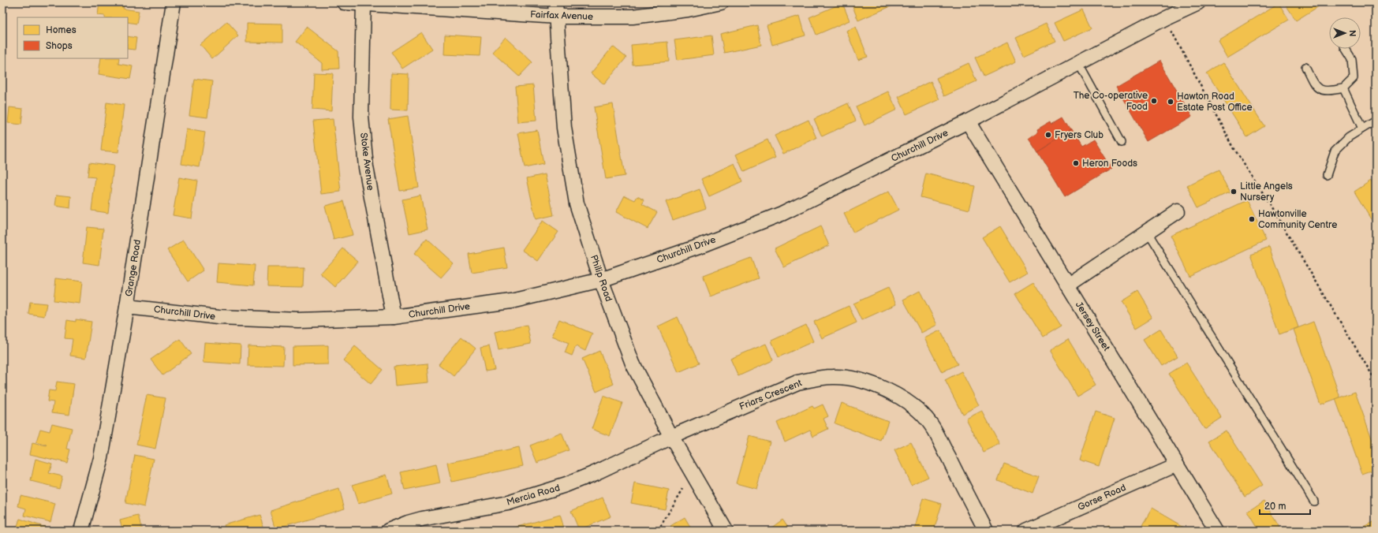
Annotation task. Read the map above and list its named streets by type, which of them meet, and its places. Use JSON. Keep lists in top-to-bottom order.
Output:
{
  "streets": {
    "street": [
      "Fairfax Avenue",
      "Churchill Drive",
      "Stoke Avenue",
      "Grange Road",
      "Philip Road",
      "Jersey Street",
      "Friars Crescent",
      "Mercia Road",
      "Gorse Road"
    ]
  },
  "crossings": [
    ["Fairfax Avenue", "Stoke Avenue"],
    ["Fairfax Avenue", "Philip Road"],
    ["Churchill Drive", "Stoke Avenue"],
    ["Churchill Drive", "Grange Road"],
    ["Churchill Drive", "Philip Road"],
    ["Churchill Drive", "Jersey Street"],
    ["Philip Road", "Friars Crescent"],
    ["Philip Road", "Mercia Road"],
    ["Jersey Street", "Gorse Road"],
    ["Friars Crescent", "Mercia Road"]
  ],
  "places": [
    "The Co-operative Food",
    "Hawton Road Estate Post Office",
    "Fryers Club",
    "Heron Foods",
    "Little Angels Nursery",
    "Hawtonville Community Centre"
  ],
  "legend": ["Homes", "Shops"],
  "scale_bar": "20 m",
  "north": "right"
}
